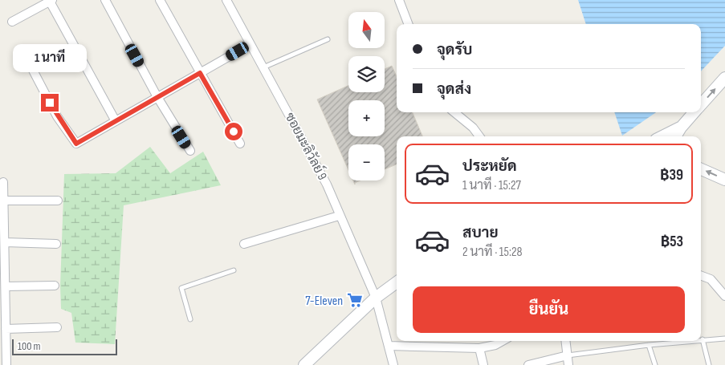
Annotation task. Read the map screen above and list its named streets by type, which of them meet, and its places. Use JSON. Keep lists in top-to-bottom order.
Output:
{
  "streets": {
    "street": ["ซอยมะลิวัลย์ 9"]
  },
  "places": {
    "supermarket": ["7-Eleven"]
  },
  "scale_bar": "100 m",
  "north": "top",
  "page": {
    "map_buttons": ["+", "−"],
    "banner": ["จุดรับ", "จุดส่ง"],
    "bubble": "1 นาที",
    "list": [
      {
        "name": "ประหยัด",
        "note": "1 นาที · 15:27",
        "value": "฿39"
      },
      {
        "name": "สบาย",
        "note": "2 นาที · 15:28",
        "value": "฿53"
      }
    ],
    "buttons": "ยืนยัน",
    "scale": "100 m"
  }
}
